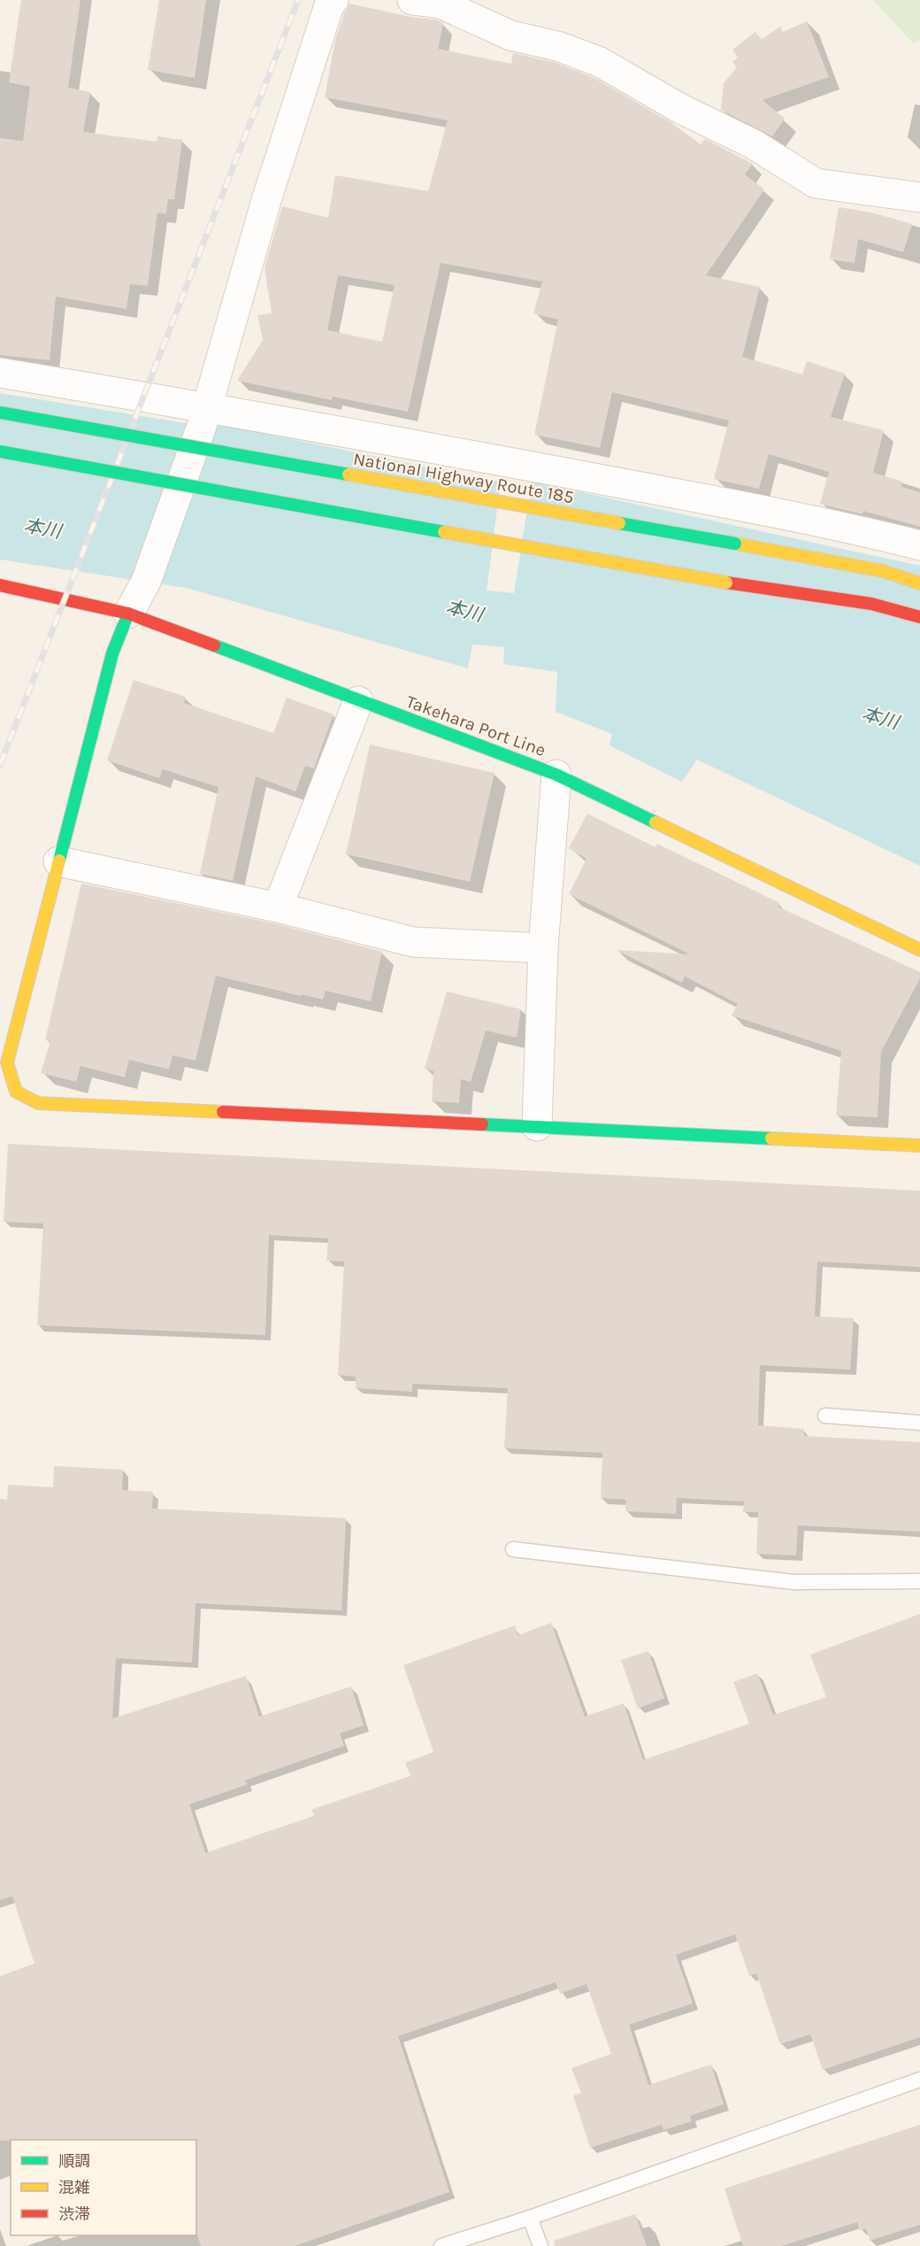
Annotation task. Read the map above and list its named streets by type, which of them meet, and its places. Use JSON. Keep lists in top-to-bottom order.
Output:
{
  "streets": {
    "main road": ["National Highway Route 185", "Takehara Port Line"]
  },
  "water": ["本川"],
  "legend": ["順調", "混雑", "渋滞"]
}
